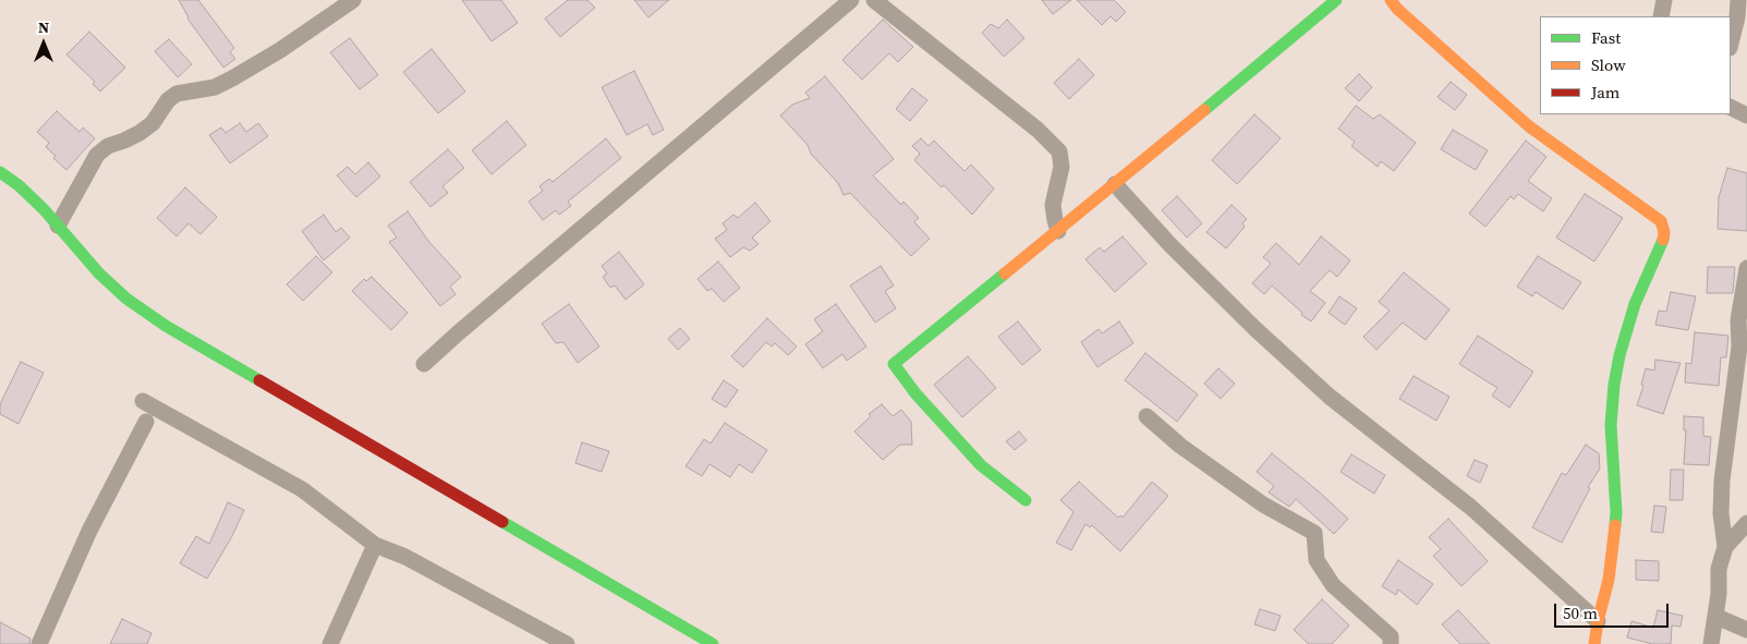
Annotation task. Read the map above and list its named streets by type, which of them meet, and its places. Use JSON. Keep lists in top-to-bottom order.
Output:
{
  "legend": ["Fast", "Slow", "Jam"],
  "scale_bar": "50 m",
  "north": "top"
}
